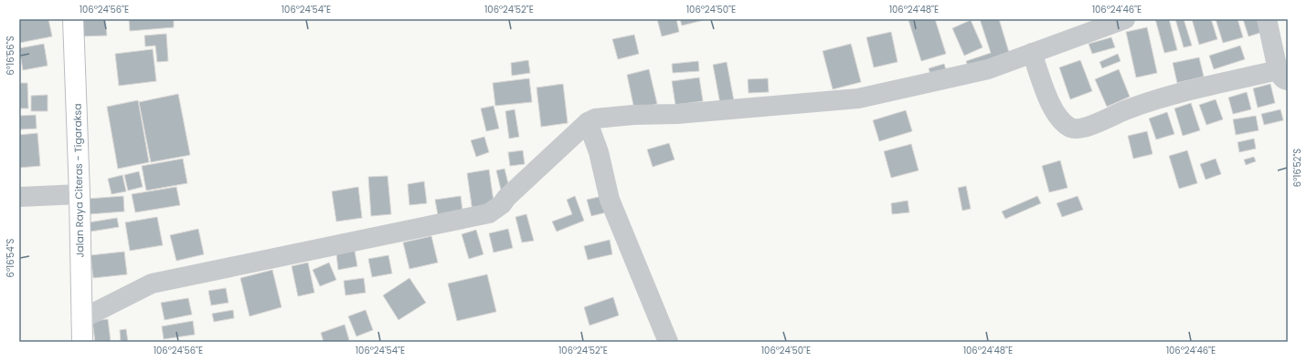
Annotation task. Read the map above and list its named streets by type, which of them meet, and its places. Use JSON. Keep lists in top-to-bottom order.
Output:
{
  "streets": {
    "main road": ["Jalan Raya Citeras - Tigaraksa"]
  },
  "coordinates": [
    "106°24'56\"E",
    "106°24'54\"E",
    "106°24'52\"E",
    "106°24'50\"E",
    "106°24'48\"E",
    "106°24'46\"E",
    "6°16'56\"S",
    "6°16'52\"S",
    "6°16'54\"S"
  ]
}
